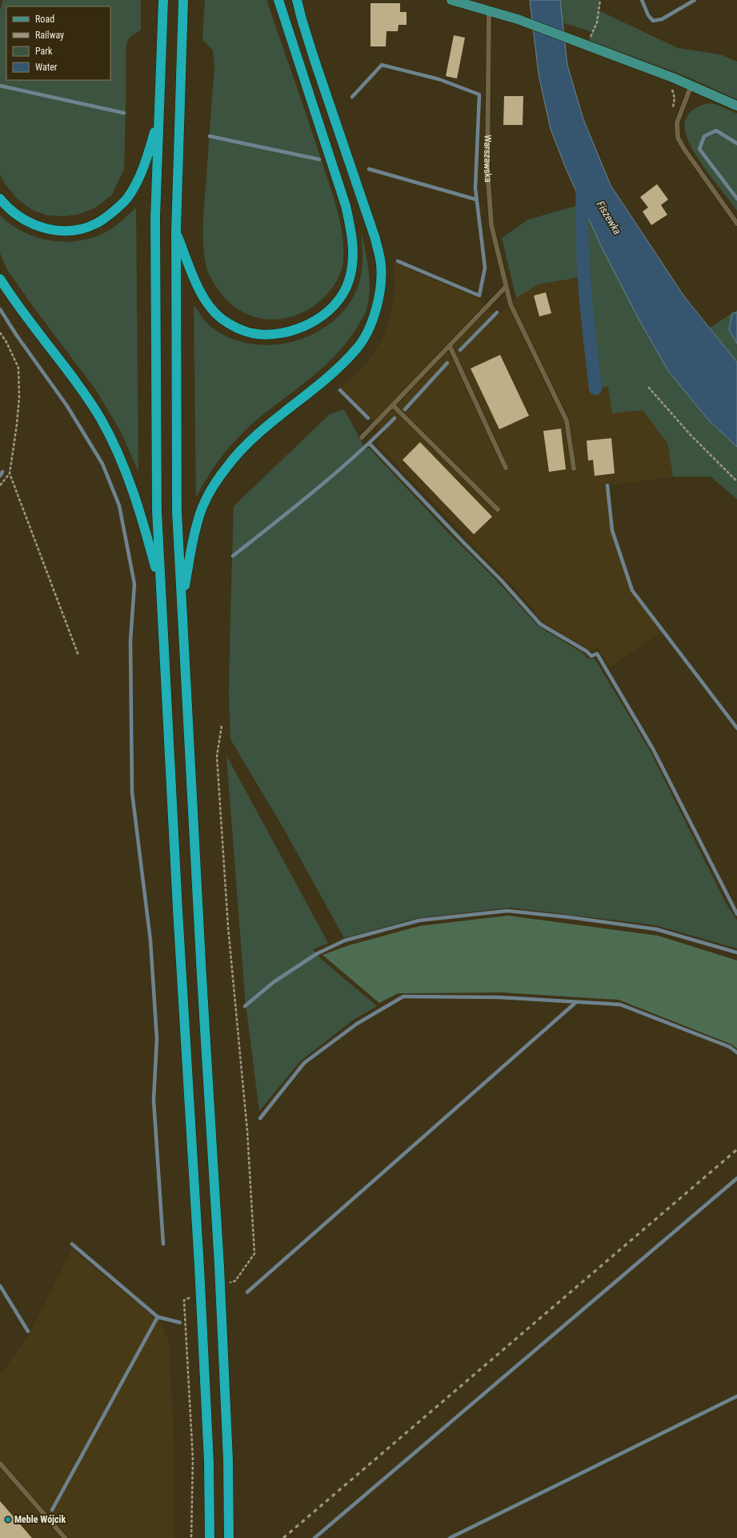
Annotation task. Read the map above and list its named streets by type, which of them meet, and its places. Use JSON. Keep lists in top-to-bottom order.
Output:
{
  "streets": {
    "lane": ["Warszawska"]
  },
  "water": ["Fiszewka"],
  "places": ["Meble Wójcik"],
  "legend": [
    "Road",
    "Railway",
    "Park",
    "Water"
  ]
}
